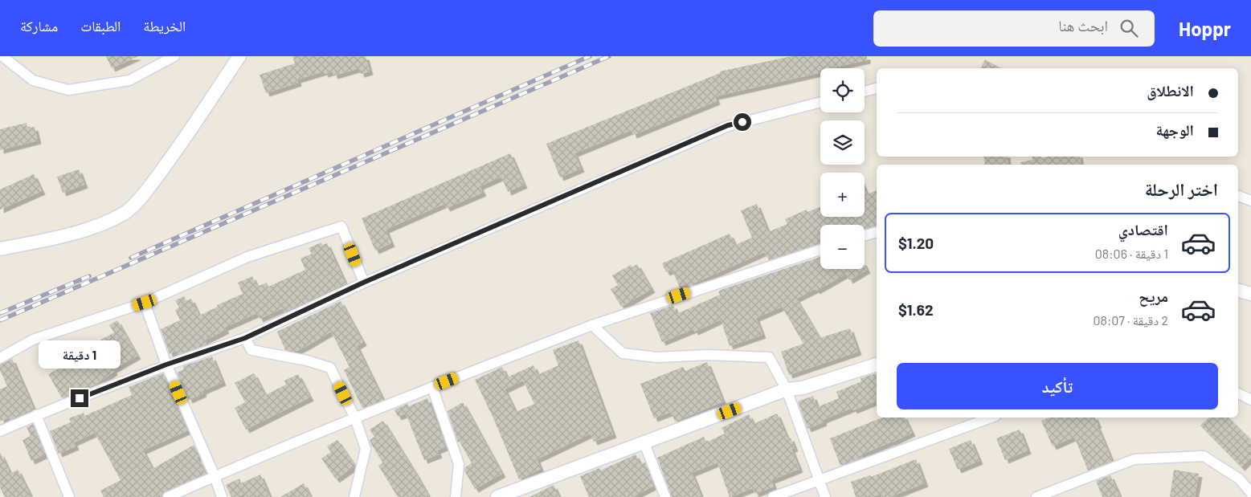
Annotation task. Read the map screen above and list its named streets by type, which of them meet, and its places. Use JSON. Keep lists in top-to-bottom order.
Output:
{
  "page": {
    "header": "Hoppr",
    "search": "ابحث هنا",
    "nav": ["الخريطة", "الطبقات", "مشاركة"],
    "map_buttons": ["+", "−"],
    "banner": ["الانطلاق", "الوجهة"],
    "heading": "اختر الرحلة",
    "list": [
      {
        "name": "اقتصادي",
        "note": "1 دقيقة · 08:06",
        "value": "$1.20"
      },
      {
        "name": "مريح",
        "note": "2 دقيقة · 08:07",
        "value": "$1.62"
      }
    ],
    "bubble": "1 دقيقة",
    "buttons": "تأكيد"
  }
}
